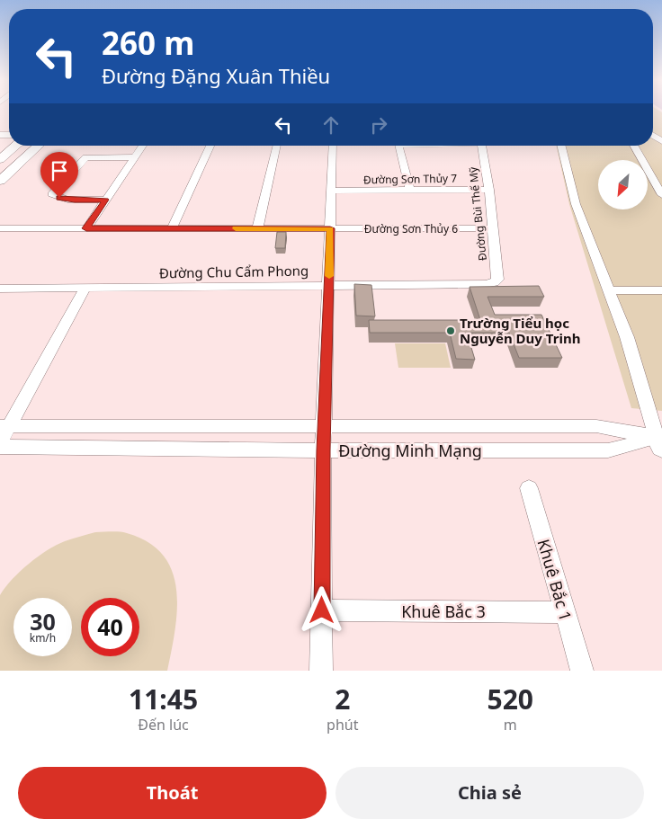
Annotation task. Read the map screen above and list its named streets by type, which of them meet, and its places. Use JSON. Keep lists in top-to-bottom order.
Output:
{
  "streets": {
    "street": [
      "Đường Sơn Thủy 7",
      "Đường Bùi Thế Mỹ",
      "Đường Sơn Thủy 6",
      "Đường Chu Cẩm Phong",
      "Đường Minh Mạng",
      "Khuê Bắc 1",
      "Khuê Bắc 3"
    ]
  },
  "crossings": [
    ["Đường Sơn Thủy 7", "Đường Bùi Thế Mỹ"],
    ["Đường Bùi Thế Mỹ", "Đường Sơn Thủy 6"],
    ["Đường Bùi Thế Mỹ", "Đường Chu Cẩm Phong"],
    ["Khuê Bắc 1", "Khuê Bắc 3"]
  ],
  "places": ["Trường Tiểu học Nguyễn Duy Trinh"],
  "north": "bottom left",
  "page": {
    "turn": ["260 m", "Đường Đặng Xuân Thiều"],
    "speed": "30 km/h",
    "limit": "40",
    "eta": [
      "11:45",
      "Đến lúc",
      "2",
      "phút",
      "520",
      "m"
    ],
    "buttons": ["Thoát", "Chia sẻ"]
  }
}
